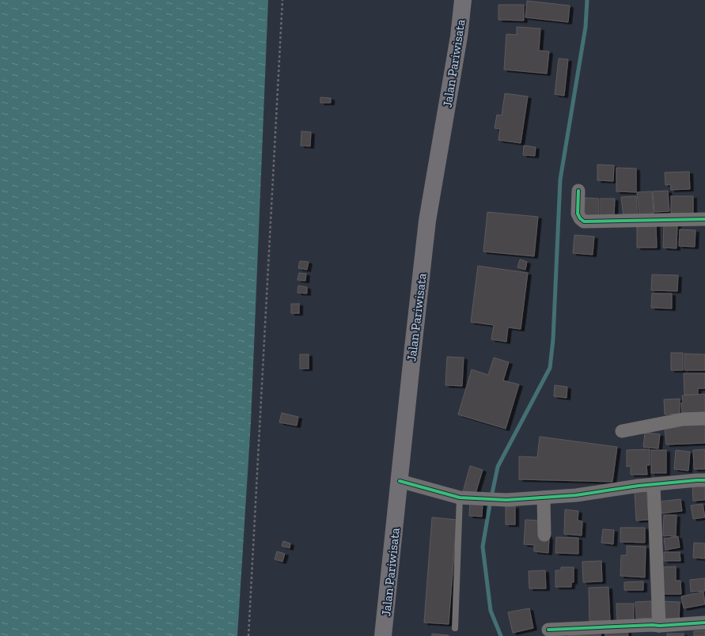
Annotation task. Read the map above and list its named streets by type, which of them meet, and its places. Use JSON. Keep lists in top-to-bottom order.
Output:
{
  "streets": {
    "main road": ["Jalan Pariwisata"]
  }
}
